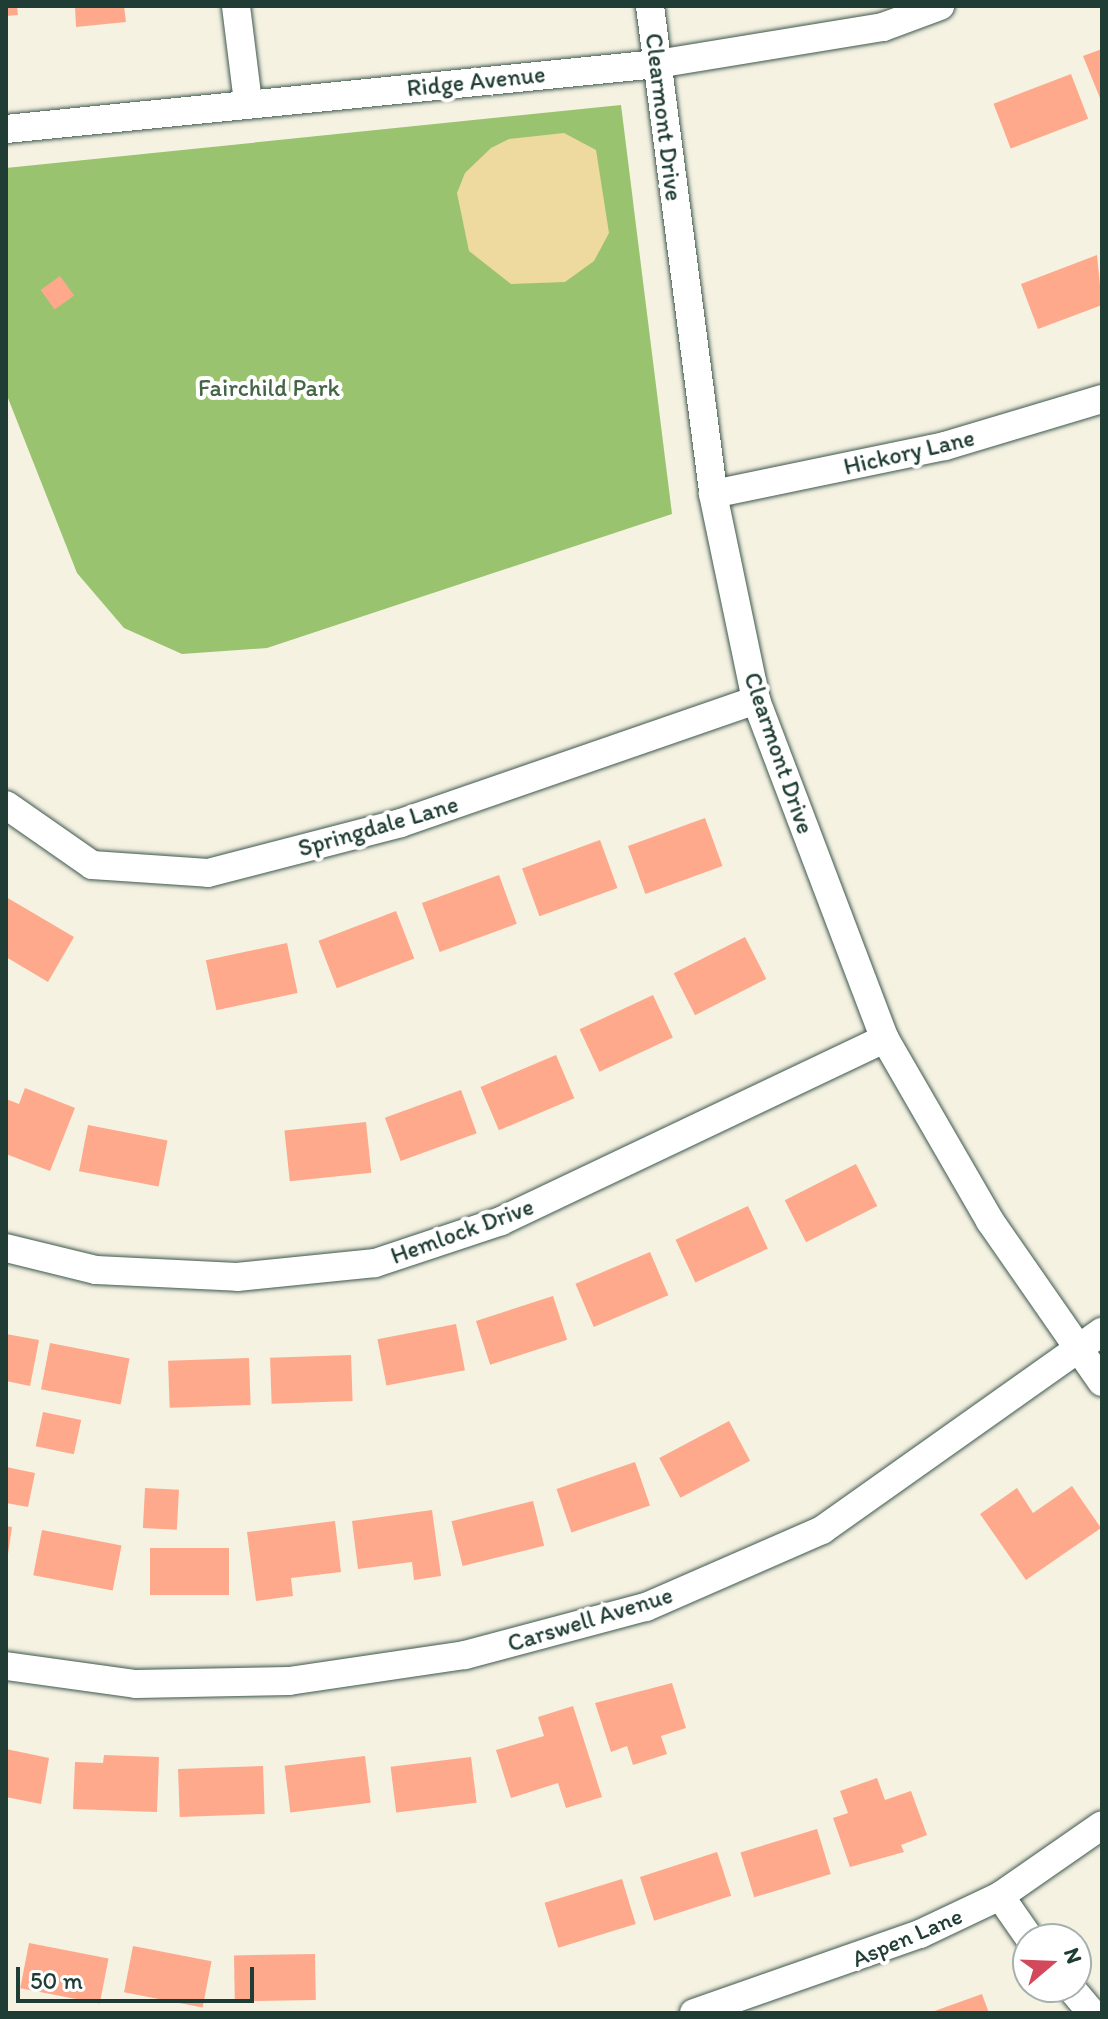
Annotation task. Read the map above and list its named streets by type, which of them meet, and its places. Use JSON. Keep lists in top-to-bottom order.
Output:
{
  "streets": {
    "street": [
      "Ridge Avenue",
      "Clearmont Drive",
      "Hickory Lane",
      "Springdale Lane",
      "Hemlock Drive",
      "Carswell Avenue",
      "Aspen Lane"
    ]
  },
  "crossings": [
    ["Ridge Avenue", "Clearmont Drive"],
    ["Clearmont Drive", "Hickory Lane"],
    ["Clearmont Drive", "Springdale Lane"],
    ["Clearmont Drive", "Hemlock Drive"],
    ["Clearmont Drive", "Carswell Avenue"]
  ],
  "parks": ["Fairchild Park"],
  "scale_bar": "50 m",
  "north": "right"
}
